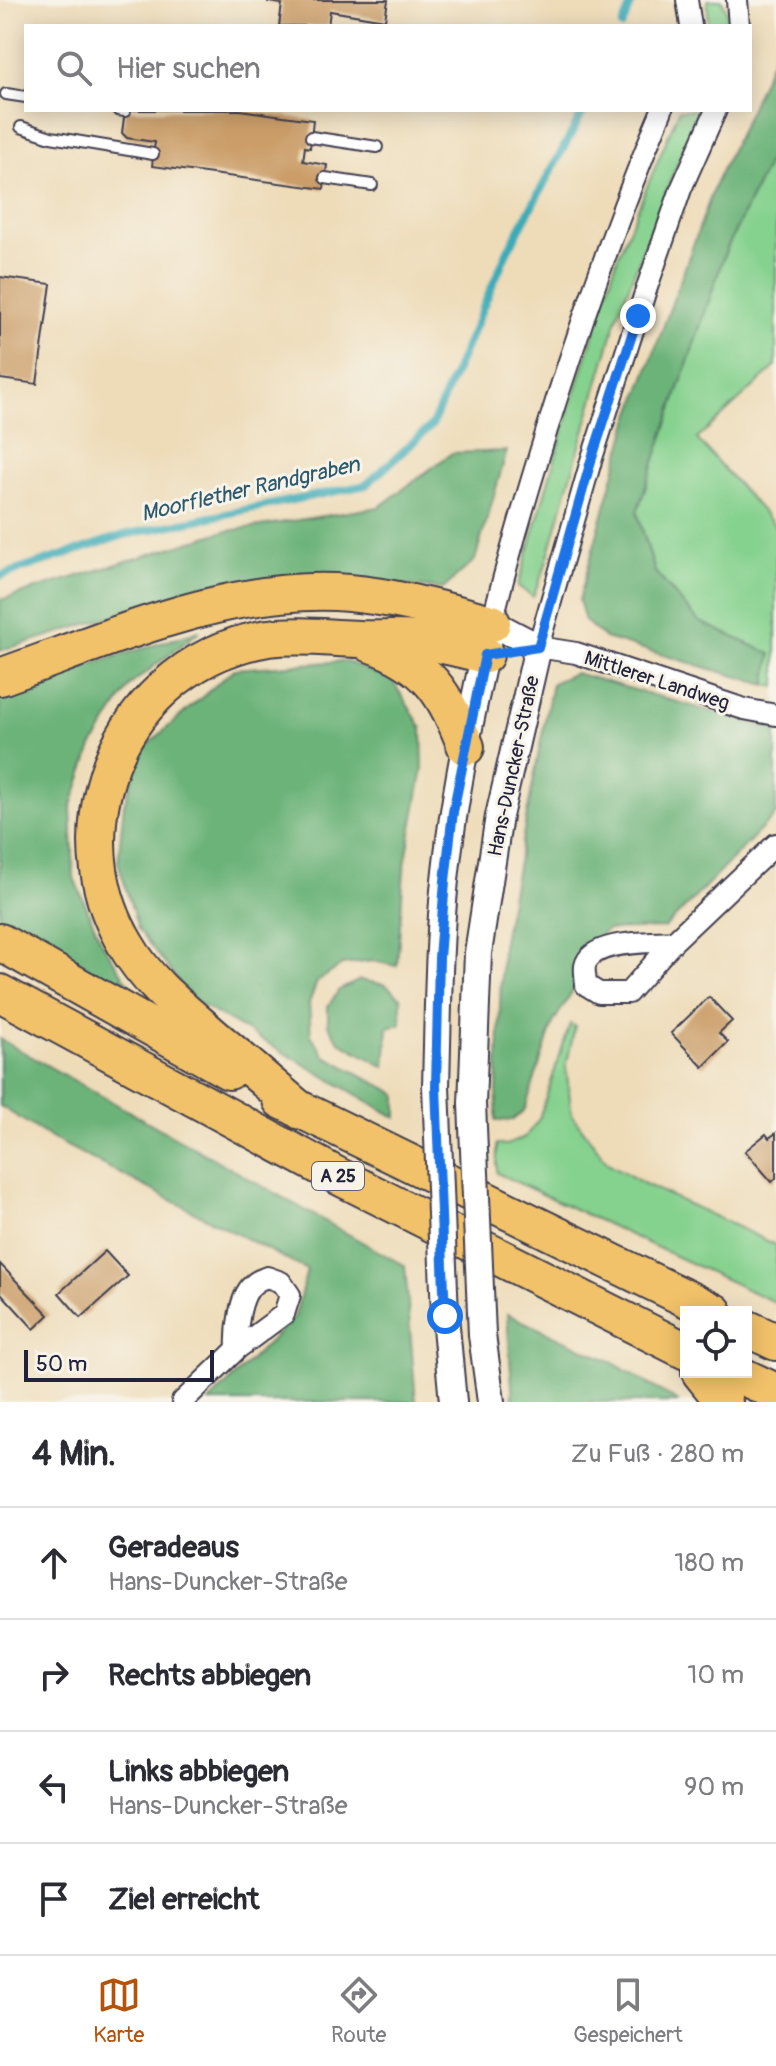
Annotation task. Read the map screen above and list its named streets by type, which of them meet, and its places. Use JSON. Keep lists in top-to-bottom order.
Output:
{
  "streets": {
    "highway": ["A 25"],
    "street": ["Mittlerer Landweg", "Hans-Duncker-Straße"]
  },
  "crossings": [
    ["Mittlerer Landweg", "Hans-Duncker-Straße"]
  ],
  "water": ["Moorflether Randgraben"],
  "scale_bar": "50 m",
  "page": {
    "search": "Hier suchen",
    "scale": "50 m",
    "heading": ["4 Min.", "Zu Fuß · 280 m"],
    "list": [
      ["Geradeaus", "Hans-Duncker-Straße", "180 m"],
      ["Rechts abbiegen", "10 m"],
      ["Links abbiegen", "Hans-Duncker-Straße", "90 m"],
      "Ziel erreicht"
    ],
    "nav": ["Karte", "Route", "Gespeichert"]
  }
}
